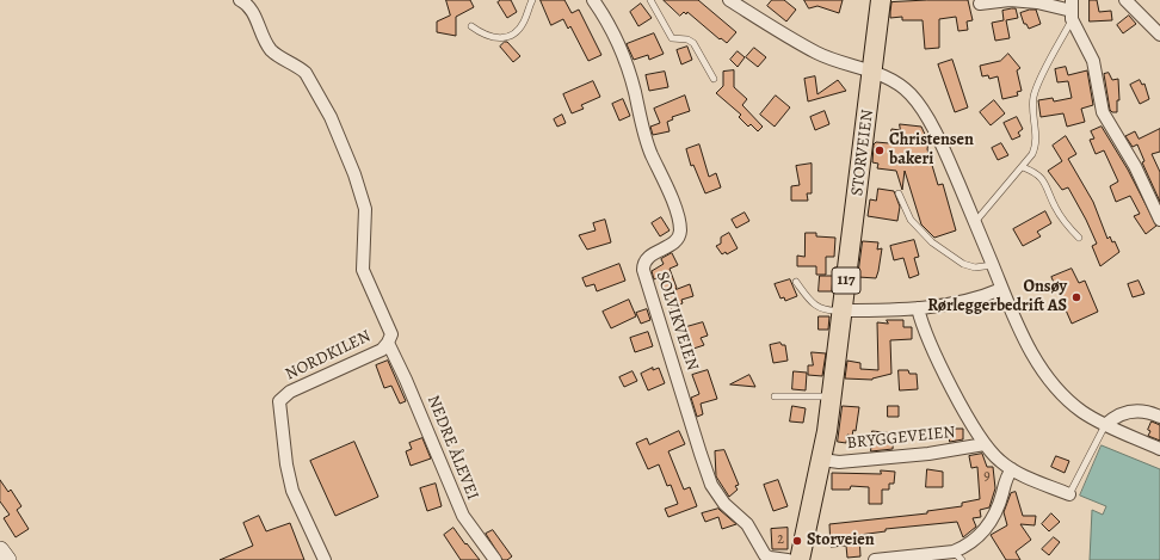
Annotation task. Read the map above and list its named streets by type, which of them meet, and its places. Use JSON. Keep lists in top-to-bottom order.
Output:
{
  "streets": {
    "main road": ["STORVEIEN", "117"],
    "street": [
      "SOLVIKVEIEN",
      "NORDKILEN",
      "BRYGGEVEIEN",
      "NEDRE ÅLEVEI"
    ]
  },
  "crossings": [
    ["STORVEIEN", "BRYGGEVEIEN"],
    ["NORDKILEN", "NEDRE ÅLEVEI"]
  ],
  "places": ["Christensen bakeri", "Onsøy Rørleggerbedrift AS", "Storveien"],
  "house_numbers": ["9", "2"]
}
